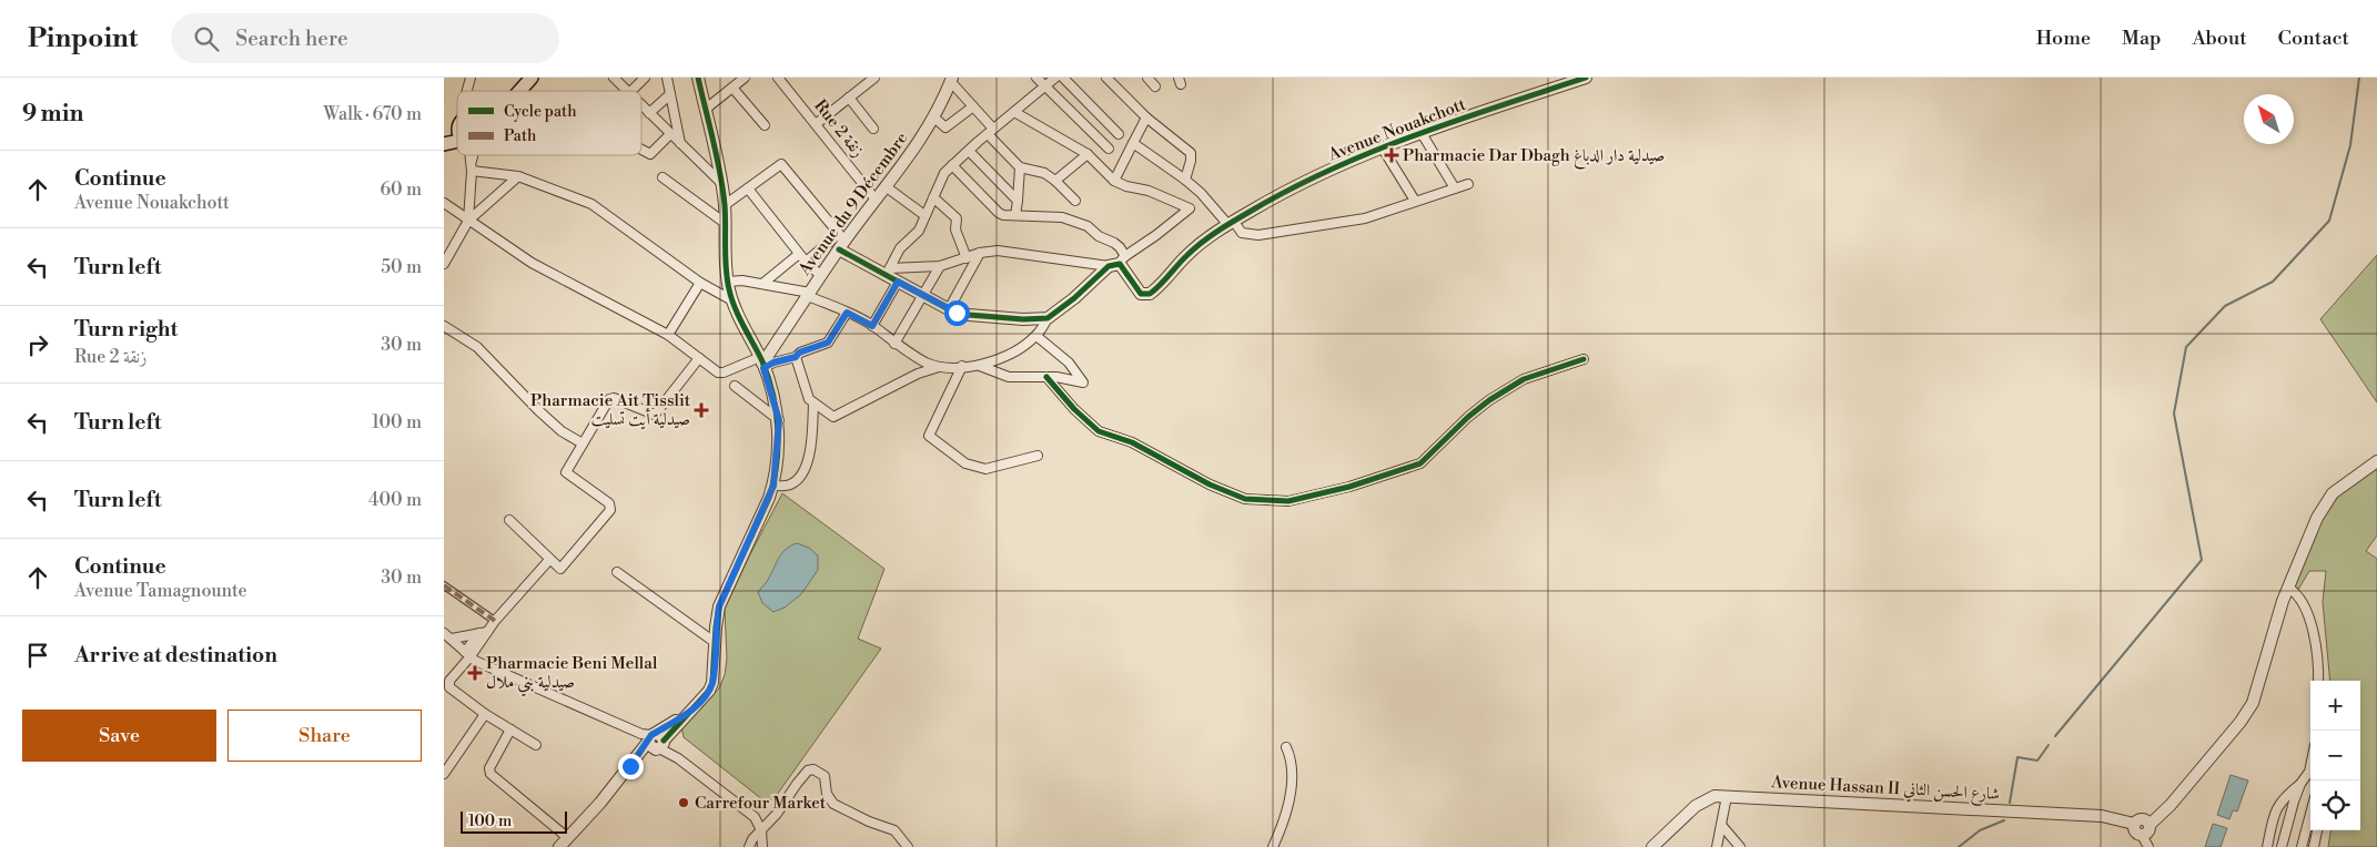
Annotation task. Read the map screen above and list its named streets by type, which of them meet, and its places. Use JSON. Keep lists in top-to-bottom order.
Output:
{
  "streets": {
    "street": [
      "Rue 2 زنقة",
      "Avenue Nouakchott",
      "Avenue du 9 Décembre",
      "Avenue Hassan II شارع الحسن الثاني"
    ]
  },
  "crossings": [
    ["Rue 2 زنقة", "Avenue du 9 Décembre"]
  ],
  "places": {
    "health": ["Pharmacie Dar Dbagh صيدلية دار الدباغ", "Pharmacie Ait Tisslit صيدلية أيت تسليت", "Pharmacie Beni Mellal صيدلية بني ملال"],
    "other": ["Carrefour Market"]
  },
  "legend": ["Cycle path", "Path"],
  "scale_bar": "100 m",
  "north": "top left",
  "page": {
    "header": "Pinpoint",
    "search": "Search here",
    "nav": [
      "Home",
      "Map",
      "About",
      "Contact"
    ],
    "heading": ["9 min", "Walk · 670 m"],
    "list": [
      ["Continue", "Avenue Nouakchott", "60 m"],
      ["Turn left", "50 m"],
      ["Turn right", "Rue 2 زنقة", "30 m"],
      ["Turn left", "100 m"],
      ["Turn left", "400 m"],
      ["Continue", "Avenue Tamagnounte", "30 m"],
      "Arrive at destination"
    ],
    "map_buttons": ["+", "−"],
    "buttons": ["Save", "Share"],
    "scale": "100 m"
  }
}
